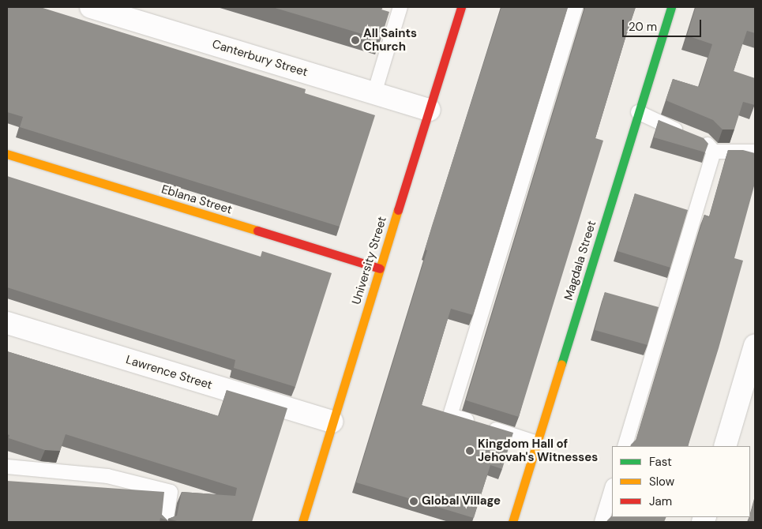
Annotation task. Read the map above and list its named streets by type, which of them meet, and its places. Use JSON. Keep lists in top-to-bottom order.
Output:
{
  "streets": {
    "street": [
      "Canterbury Street",
      "Eblana Street",
      "University Street",
      "Magdala Street",
      "Lawrence Street"
    ]
  },
  "crossings": [
    ["Canterbury Street", "University Street"],
    ["Eblana Street", "University Street"],
    ["University Street", "Lawrence Street"]
  ],
  "places": ["All Saints Church", "Kingdom Hall of Jehovah's Witnesses", "Global Village"],
  "legend": ["Fast", "Slow", "Jam"],
  "scale_bar": "20 m"
}
